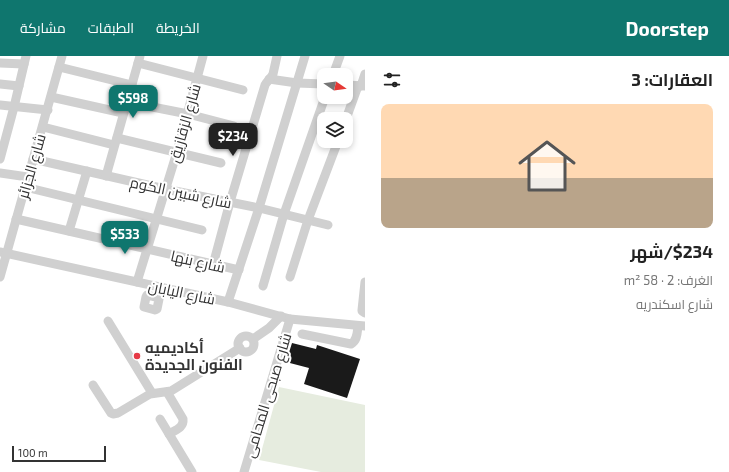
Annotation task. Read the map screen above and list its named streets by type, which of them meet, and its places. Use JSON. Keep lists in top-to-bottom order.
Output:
{
  "streets": {
    "street": [
      "شارع الزقازيق",
      "شارع الجزائر",
      "شارع شبين الكوم",
      "شارع بنها",
      "شارع اليابان",
      "شارع صبحى المحامى"
    ]
  },
  "crossings": [
    ["شارع الزقازيق", "شارع شبين الكوم"],
    ["شارع الزقازيق", "شارع بنها"],
    ["شارع الزقازيق", "شارع اليابان"],
    ["شارع الجزائر", "شارع شبين الكوم"],
    ["شارع الجزائر", "شارع بنها"],
    ["شارع الجزائر", "شارع اليابان"],
    ["شارع اليابان", "شارع صبحى المحامى"]
  ],
  "places": ["أكاديميه الفنون الجديدة"],
  "scale_bar": "100 m",
  "north": "right",
  "page": {
    "header": "Doorstep",
    "nav": ["الخريطة", "الطبقات", "مشاركة"],
    "heading": "العقارات: 3",
    "price": ["$598", "$234", "$533"],
    "list": [
      {
        "name": "$234/شهر",
        "note": "الغرف: 2 · 58 m² · شارع اسكندريه"
      }
    ],
    "scale": "100 m"
  }
}
